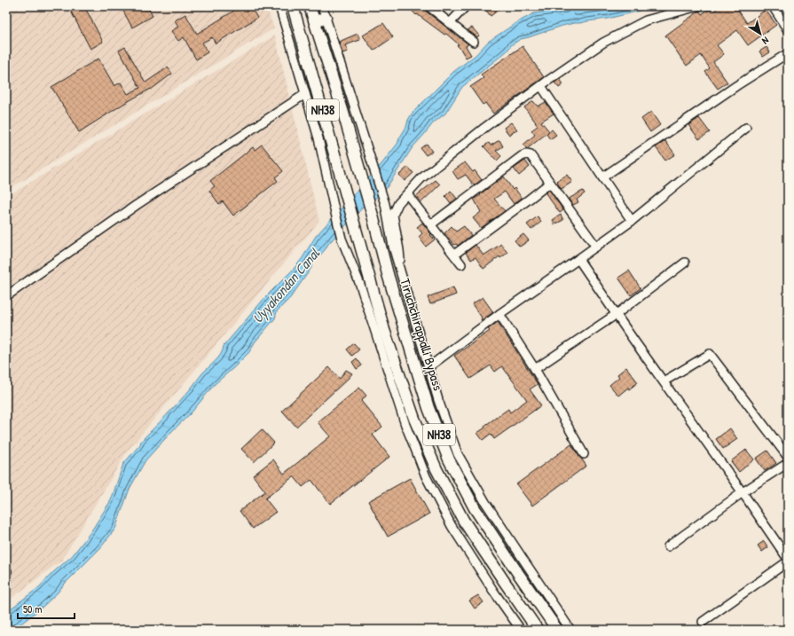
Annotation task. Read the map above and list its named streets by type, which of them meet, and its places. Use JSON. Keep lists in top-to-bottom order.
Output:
{
  "streets": {
    "highway": ["NH38", "Tiruchchirappalli Bypass"]
  },
  "crossings": [
    ["NH38", "Tiruchchirappalli Bypass"]
  ],
  "water": ["Uyyakondan Canal"],
  "scale_bar": "50 m",
  "north": "bottom right"
}
